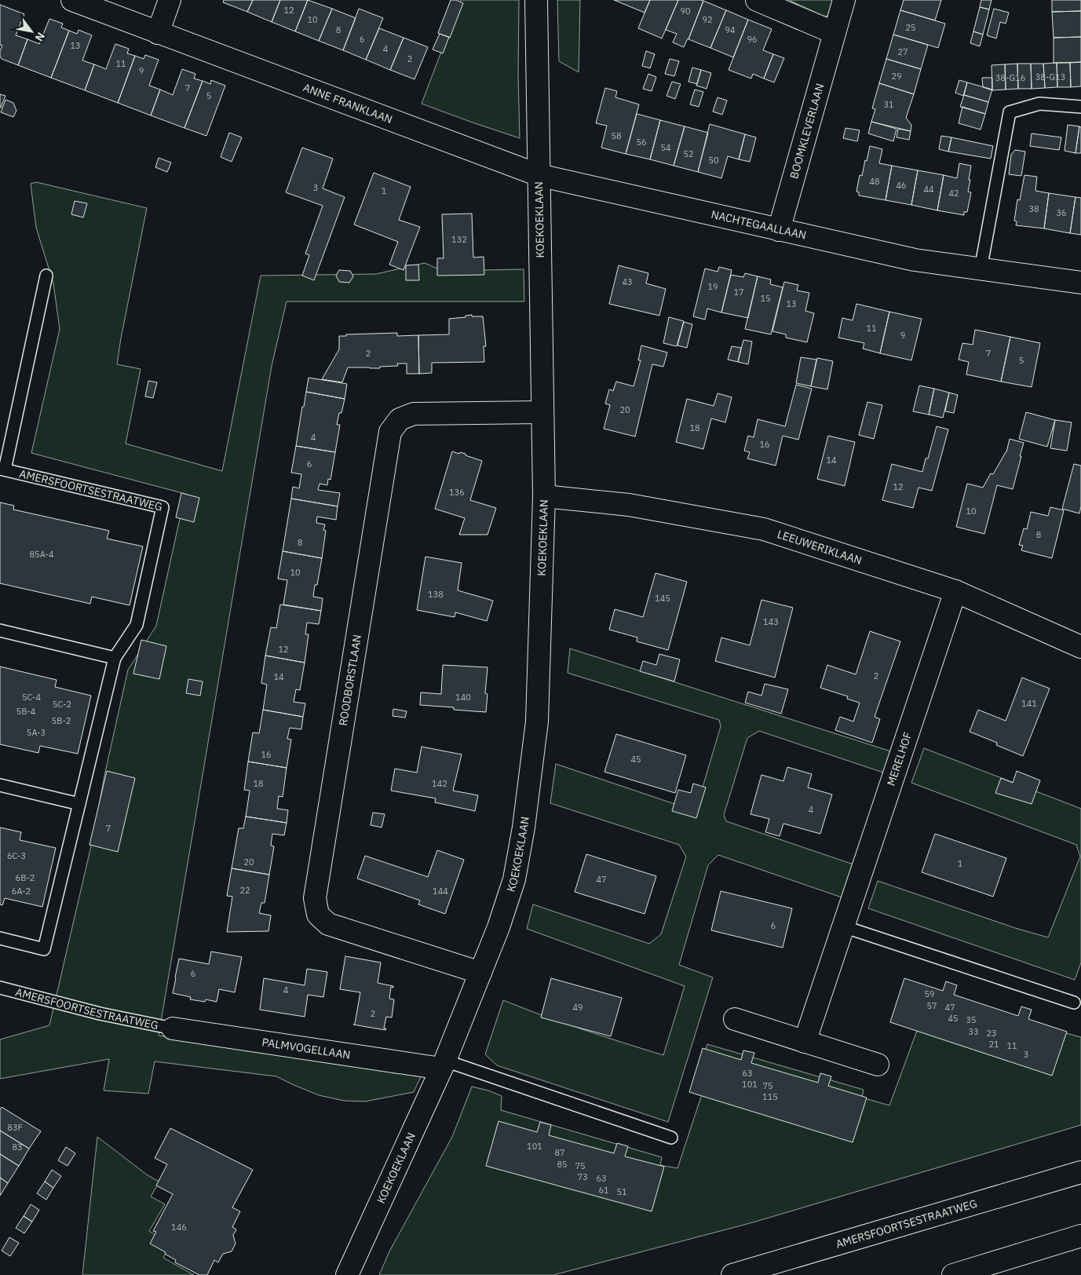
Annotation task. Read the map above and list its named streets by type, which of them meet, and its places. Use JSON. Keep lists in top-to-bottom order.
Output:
{
  "streets": {
    "main road": [
      "ANNE FRANKLAAN",
      "BOOMKLEVERLAAN",
      "KOEKOEKLAAN",
      "NACHTEGAALLAAN",
      "AMERSFOORTSESTRAATWEG",
      "LEEUWERIKLAAN",
      "ROODBORSTLAAN",
      "MERELHOF",
      "PALMVOGELLAAN"
    ]
  },
  "crossings": [
    ["ANNE FRANKLAAN", "KOEKOEKLAAN"],
    ["ANNE FRANKLAAN", "NACHTEGAALLAAN"],
    ["BOOMKLEVERLAAN", "NACHTEGAALLAAN"],
    ["KOEKOEKLAAN", "NACHTEGAALLAAN"],
    ["KOEKOEKLAAN", "LEEUWERIKLAAN"],
    ["KOEKOEKLAAN", "ROODBORSTLAAN"],
    ["KOEKOEKLAAN", "PALMVOGELLAAN"],
    ["AMERSFOORTSESTRAATWEG", "PALMVOGELLAAN"],
    ["LEEUWERIKLAAN", "MERELHOF"]
  ],
  "house_numbers": [
    "12",
    "90",
    "10",
    "92",
    "25",
    "8",
    "94",
    "6",
    "96",
    "13",
    "4",
    "27",
    "2",
    "11",
    "9",
    "29",
    "38-G13",
    "38-G16",
    "7",
    "5",
    "31",
    "58",
    "56",
    "54",
    "52",
    "50",
    "48",
    "46",
    "3",
    "44",
    "1",
    "42",
    "38",
    "36",
    "132",
    "43",
    "19",
    "17",
    "15",
    "13",
    "11",
    "9",
    "2",
    "7",
    "5",
    "20",
    "18",
    "4",
    "16",
    "14",
    "6",
    "12",
    "136",
    "10",
    "8",
    "8",
    "85A-4",
    "10",
    "138",
    "145",
    "143",
    "12",
    "2",
    "14",
    "5C-4",
    "140",
    "141",
    "5C-2",
    "5B-4",
    "5B-2",
    "5A-3",
    "16",
    "45",
    "18",
    "142",
    "4",
    "7",
    "6C-3",
    "20",
    "1",
    "6B-2",
    "47",
    "22",
    "6A-2",
    "144",
    "6",
    "6",
    "4",
    "59",
    "57",
    "49",
    "47",
    "2",
    "45",
    "35",
    "33",
    "23",
    "21",
    "11",
    "3",
    "63",
    "101",
    "75",
    "115",
    "83F",
    "101",
    "83",
    "87",
    "85",
    "75",
    "73",
    "63",
    "61",
    "51",
    "146"
  ],
  "north": "bottom right"
}
